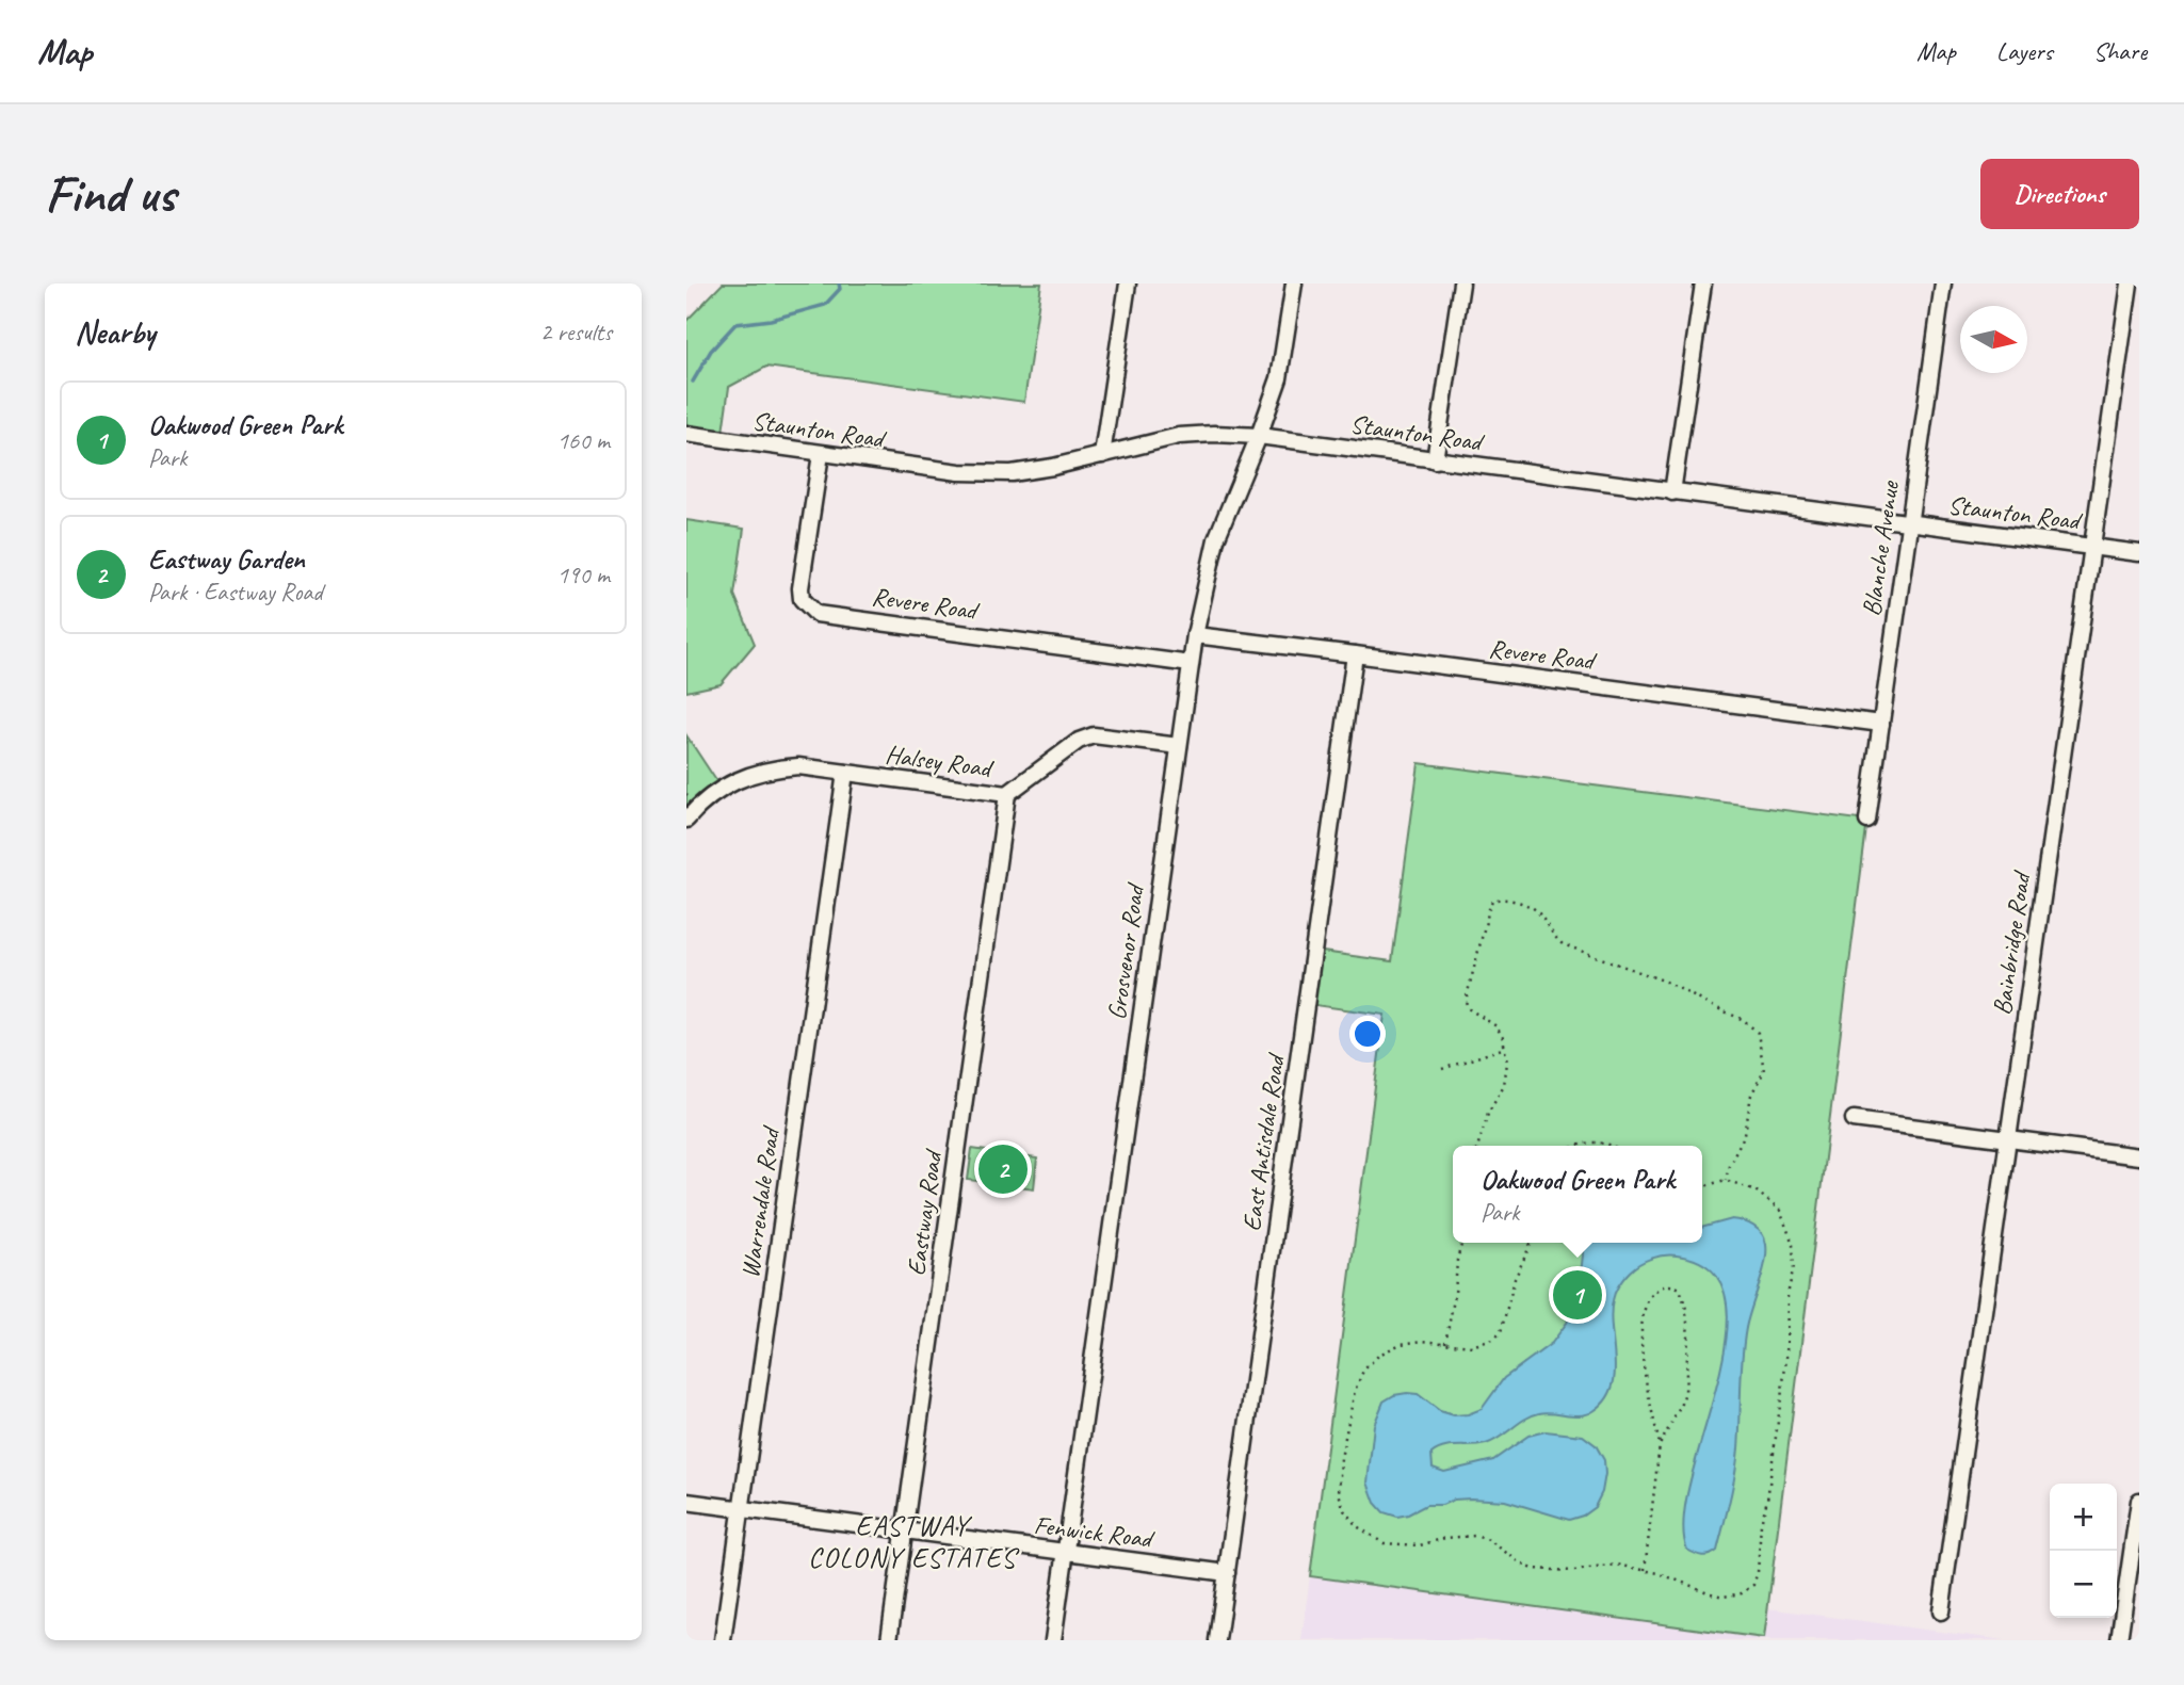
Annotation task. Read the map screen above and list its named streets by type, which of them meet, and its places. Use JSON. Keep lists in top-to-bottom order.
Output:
{
  "streets": {
    "street": [
      "Staunton Road",
      "Blanche Avenue",
      "Revere Road",
      "Halsey Road",
      "Bainbridge Road",
      "Grosvenor Road",
      "East Antisdale Road",
      "Warrendale Road",
      "Eastway Road",
      "Fenwick Road"
    ]
  },
  "crossings": [
    ["Staunton Road", "Blanche Avenue"],
    ["Staunton Road", "Revere Road"],
    ["Staunton Road", "Bainbridge Road"],
    ["Staunton Road", "Grosvenor Road"],
    ["Blanche Avenue", "Revere Road"],
    ["Revere Road", "Grosvenor Road"],
    ["Revere Road", "East Antisdale Road"],
    ["Halsey Road", "Grosvenor Road"],
    ["Halsey Road", "Warrendale Road"],
    ["Halsey Road", "Eastway Road"],
    ["Grosvenor Road", "Fenwick Road"],
    ["East Antisdale Road", "Fenwick Road"],
    ["Warrendale Road", "Fenwick Road"],
    ["Eastway Road", "Fenwick Road"]
  ],
  "districts": ["EASTWAY COLONY ESTATES"],
  "north": "right",
  "page": {
    "header": "Map",
    "nav": ["Map", "Layers", "Share"],
    "buttons": "Directions",
    "title": "Find us",
    "heading": ["Nearby", "2 results"],
    "list": [
      {
        "mark": "1",
        "name": "Oakwood Green Park",
        "note": "Park",
        "value": "160 m"
      },
      {
        "mark": "2",
        "name": "Eastway Garden",
        "note": "Park · Eastway Road",
        "value": "190 m"
      }
    ],
    "pins": ["2", "1"],
    "popup": ["Oakwood Green Park", "Park"],
    "map_buttons": ["+", "−"]
  }
}
